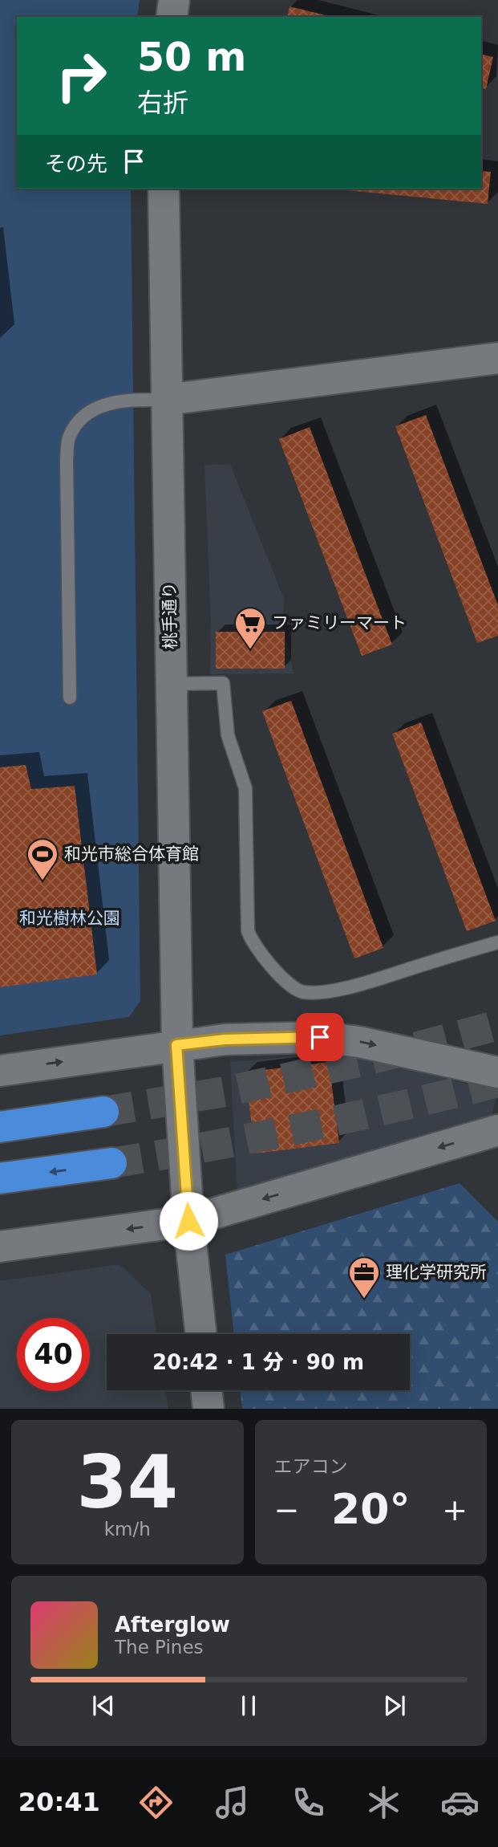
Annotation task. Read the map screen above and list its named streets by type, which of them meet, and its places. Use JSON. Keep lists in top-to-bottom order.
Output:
{
  "streets": {
    "street": ["桃手通り"]
  },
  "parks": ["和光樹林公園"],
  "places": {
    "supermarket": ["ファミリーマート"],
    "sports": ["和光市総合体育館"],
    "office": ["理化学研究所"]
  },
  "page": {
    "turn": ["50 m", "右折"],
    "then": "その先",
    "limit": "40",
    "trip": "20:42 · 1 分 · 90 m",
    "tile": [
      ["34", "km/h"],
      "エアコン"
    ],
    "heat": ["−", "20°", "+"],
    "song": ["Afterglow", "The Pines"],
    "tabs": "20:41"
  }
}
